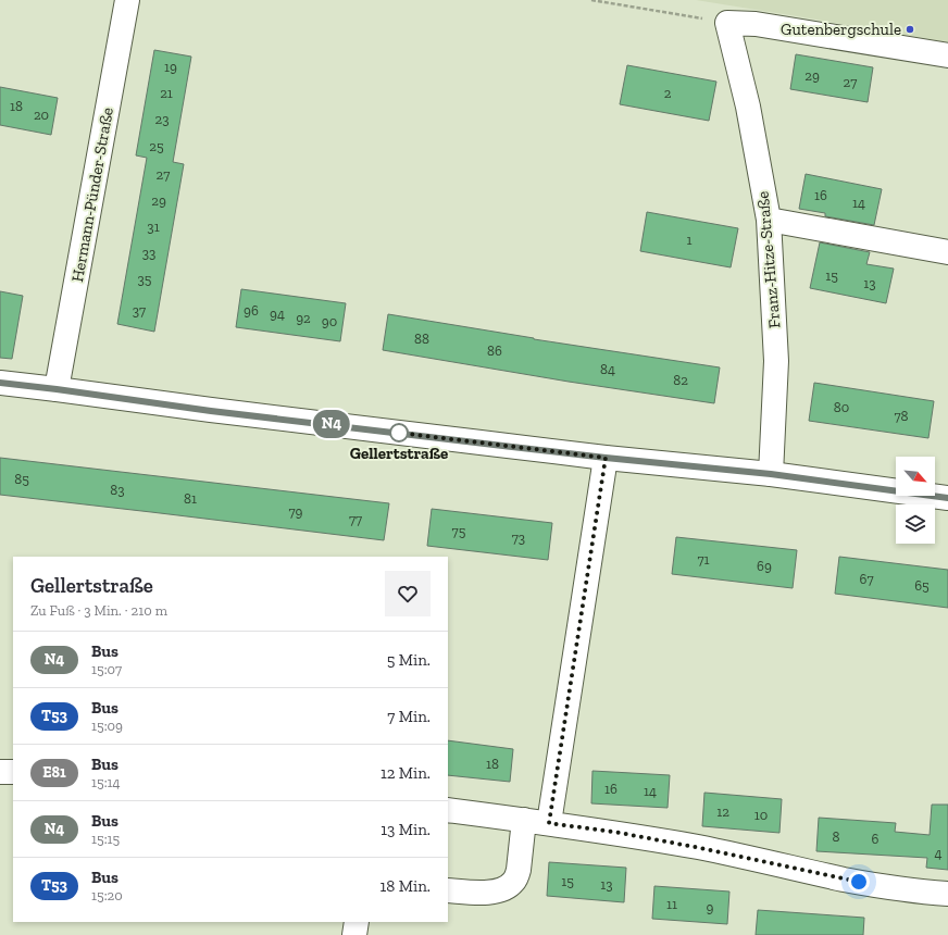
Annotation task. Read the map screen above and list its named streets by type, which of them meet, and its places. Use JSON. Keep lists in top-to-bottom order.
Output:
{
  "streets": {
    "street": ["Hermann-Pünder-Straße", "Franz-Hitze-Straße"]
  },
  "places": ["Gutenbergschule", "Gellertstraße"],
  "lines": ["bus line N4"],
  "house_numbers": [
    "19",
    "29",
    "27",
    "21",
    "2",
    "18",
    "20",
    "23",
    "25",
    "27",
    "16",
    "29",
    "14",
    "31",
    "1",
    "33",
    "15",
    "35",
    "13",
    "37",
    "96",
    "94",
    "92",
    "90",
    "88",
    "86",
    "84",
    "82",
    "80",
    "78",
    "85",
    "83",
    "81",
    "79",
    "77",
    "75",
    "73",
    "71",
    "69",
    "67",
    "65",
    "18",
    "16",
    "14",
    "12",
    "10",
    "8",
    "6",
    "4",
    "15",
    "13",
    "11",
    "9"
  ],
  "north": "bottom right",
  "page": {
    "on_map": "N4",
    "heading": ["Gellertstraße", "Zu Fuß · 3 Min. · 210 m"],
    "list": [
      {
        "mark": "N4",
        "name": "Bus",
        "note": "15:07",
        "value": "5 Min."
      },
      {
        "mark": "T53",
        "name": "Bus",
        "note": "15:09",
        "value": "7 Min."
      },
      {
        "mark": "E81",
        "name": "Bus",
        "note": "15:14",
        "value": "12 Min."
      },
      {
        "mark": "N4",
        "name": "Bus",
        "note": "15:15",
        "value": "13 Min."
      },
      {
        "mark": "T53",
        "name": "Bus",
        "note": "15:20",
        "value": "18 Min."
      }
    ]
  }
}
